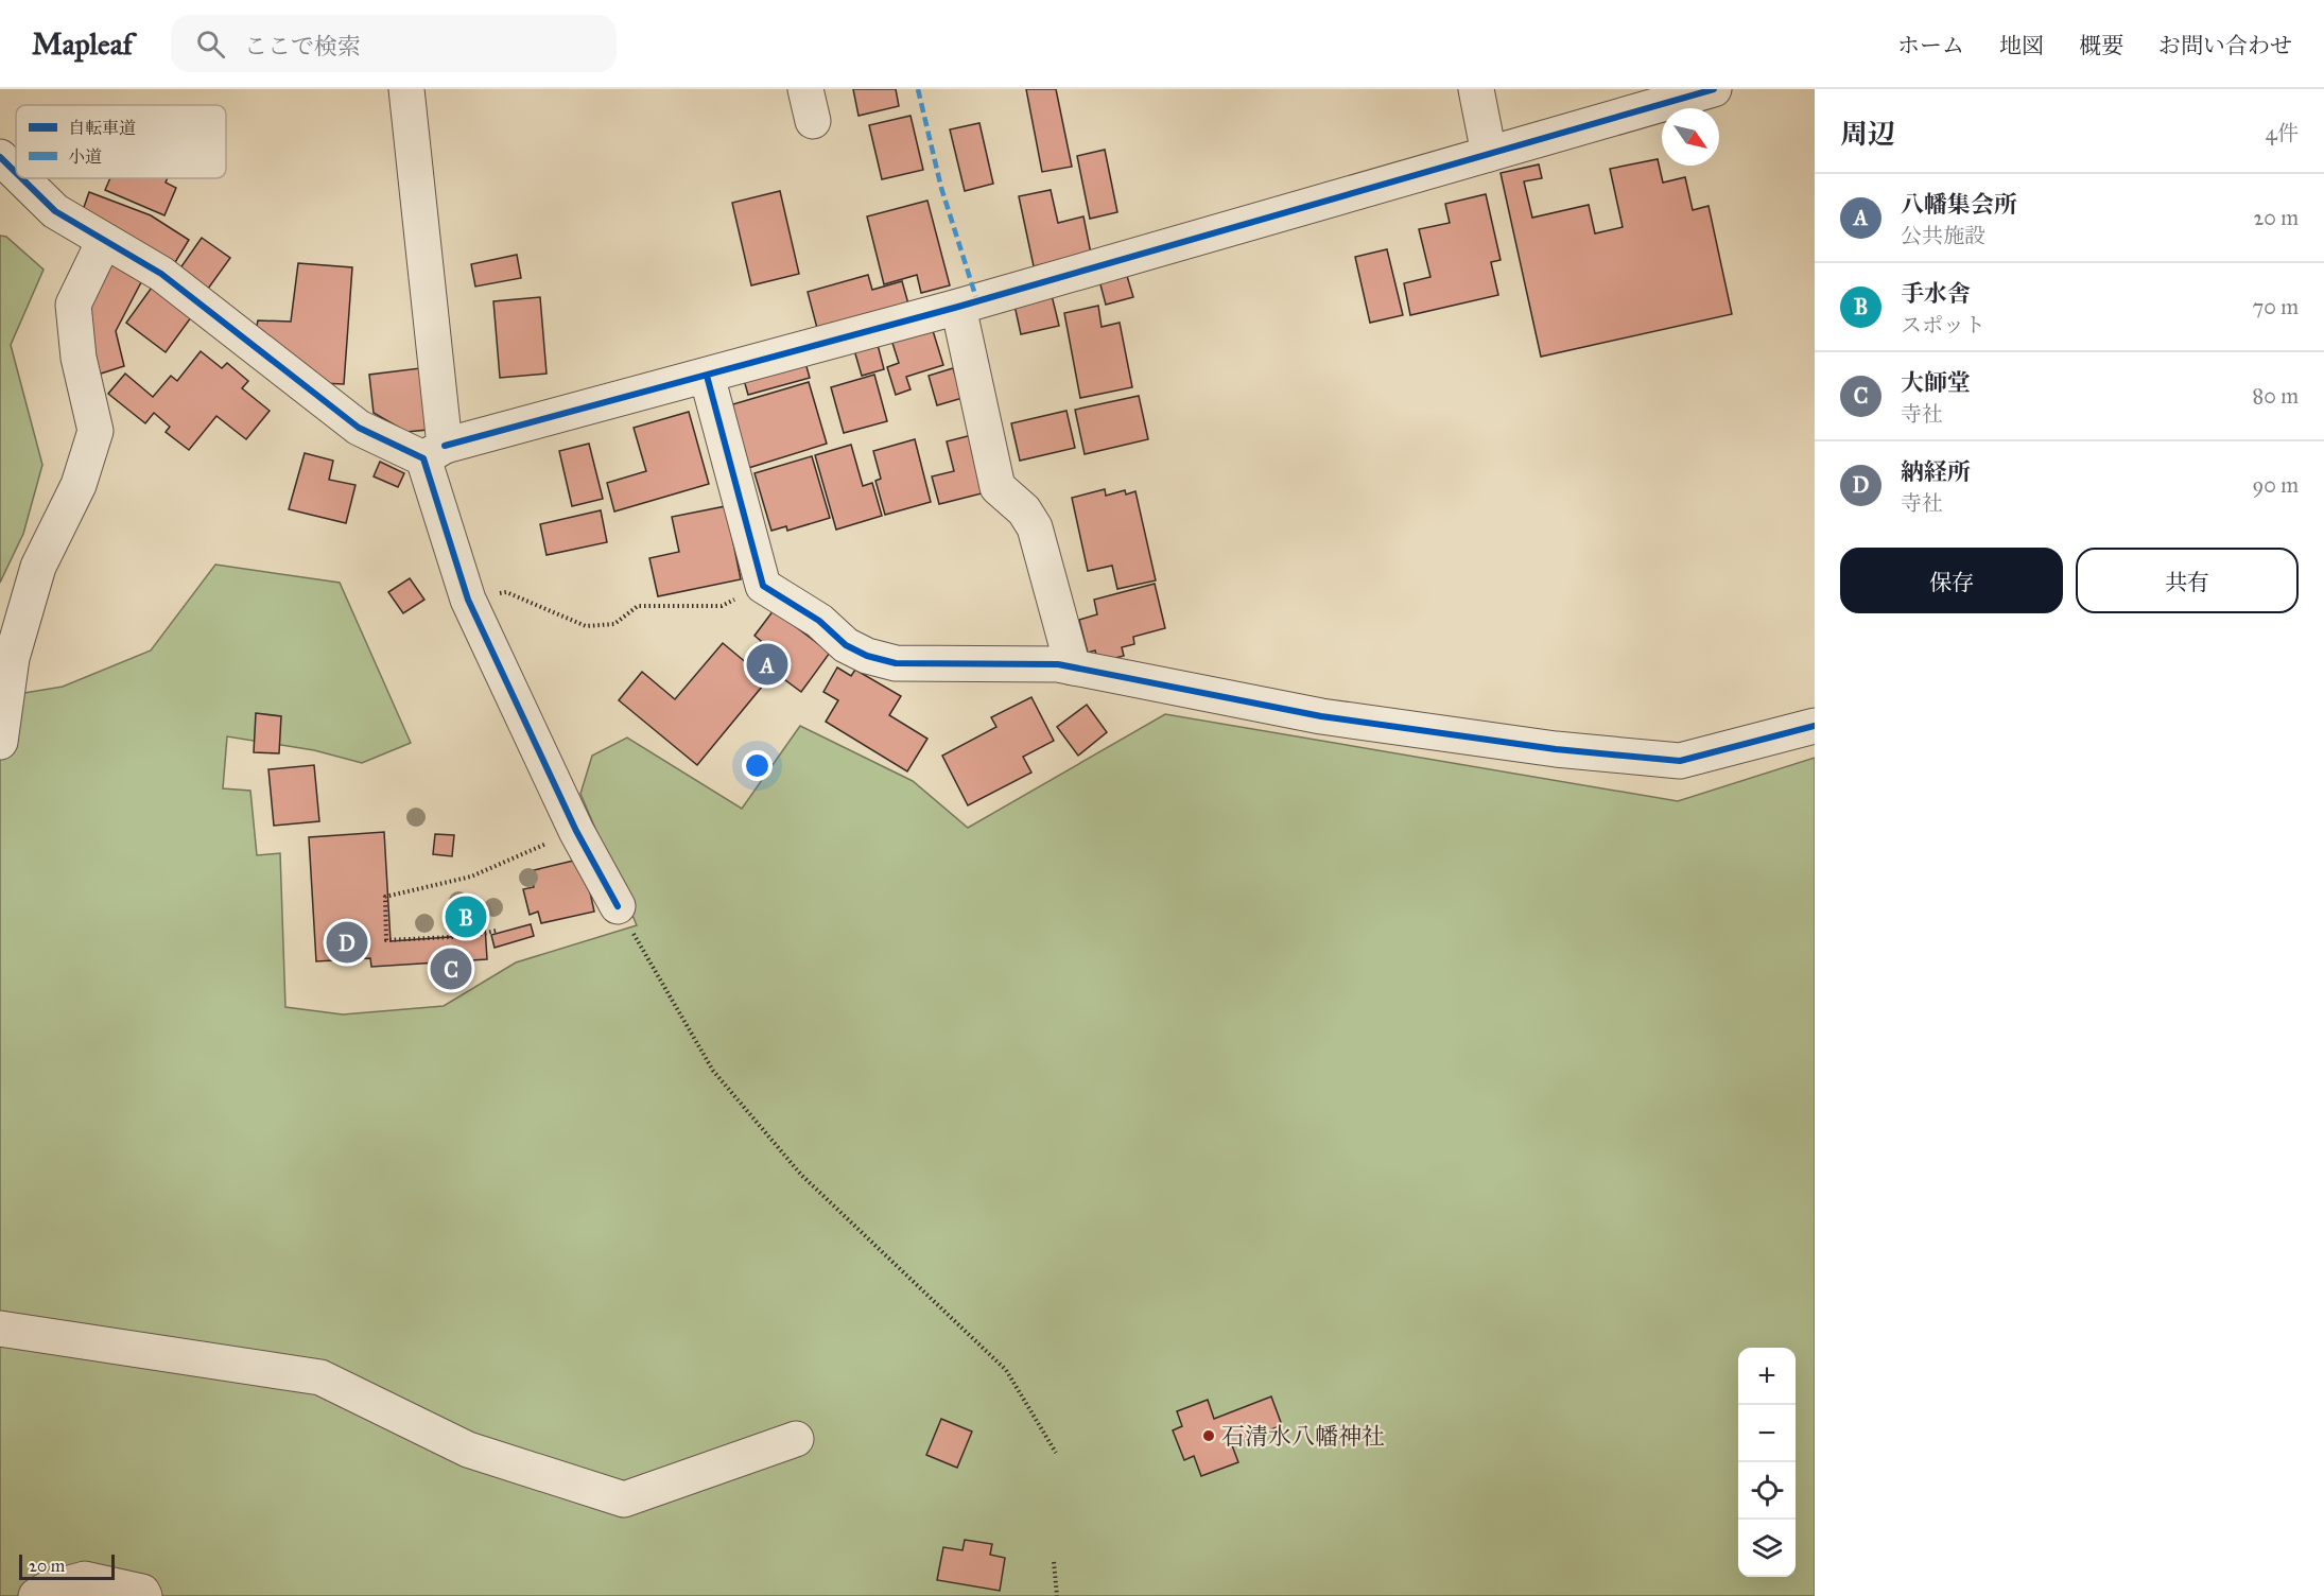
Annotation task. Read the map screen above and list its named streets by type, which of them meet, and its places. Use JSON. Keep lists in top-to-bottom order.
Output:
{
  "places": ["石清水八幡神社"],
  "legend": ["自転車道", "小道"],
  "scale_bar": "20 m",
  "north": "bottom right",
  "page": {
    "header": "Mapleaf",
    "search": "ここで検索",
    "nav": [
      "ホーム",
      "地図",
      "概要",
      "お問い合わせ"
    ],
    "heading": ["周辺", "4件"],
    "list": [
      {
        "mark": "A",
        "name": "八幡集会所",
        "note": "公共施設",
        "value": "20 m"
      },
      {
        "mark": "B",
        "name": "手水舎",
        "note": "スポット",
        "value": "70 m"
      },
      {
        "mark": "C",
        "name": "大師堂",
        "note": "寺社",
        "value": "80 m"
      },
      {
        "mark": "D",
        "name": "納経所",
        "note": "寺社",
        "value": "90 m"
      }
    ],
    "buttons": ["保存", "共有"],
    "pins": [
      "A",
      "B",
      "D",
      "C"
    ],
    "map_buttons": ["+", "−"],
    "scale": "20 m"
  }
}
